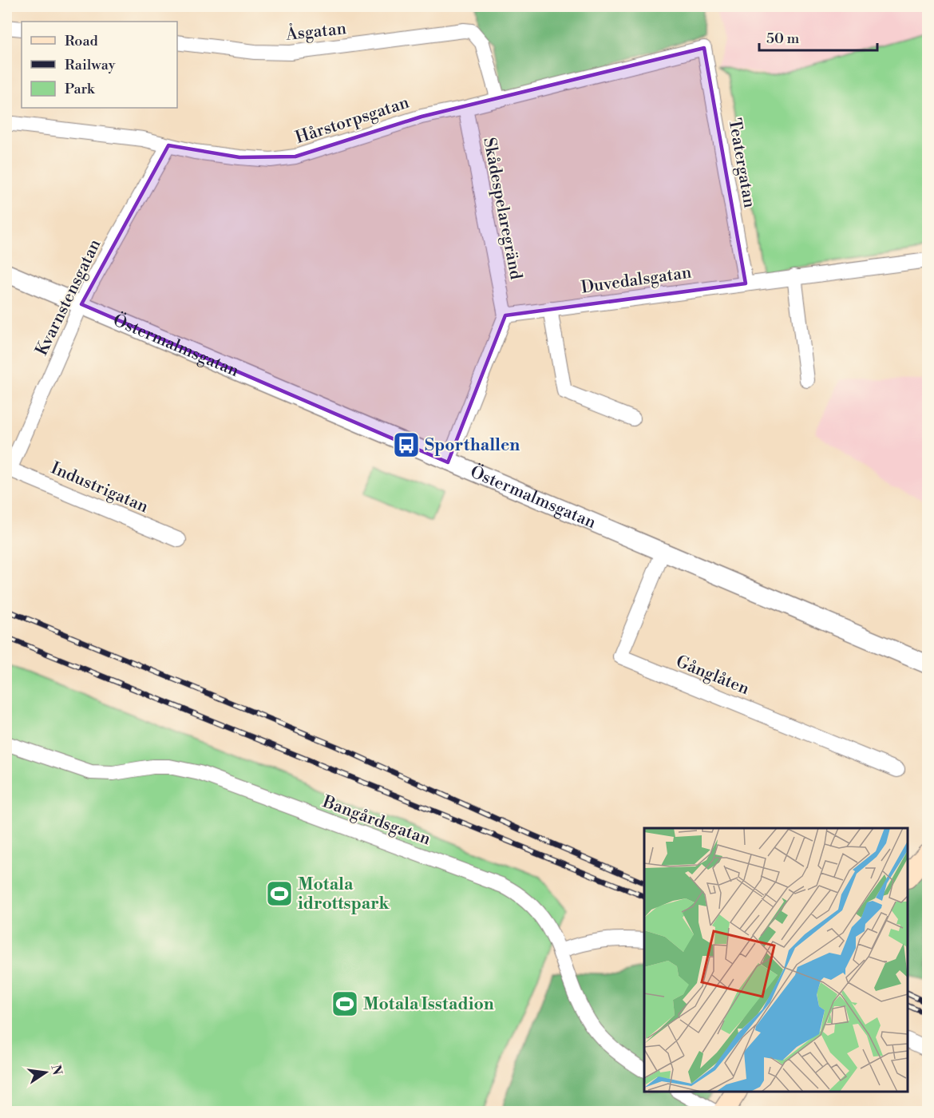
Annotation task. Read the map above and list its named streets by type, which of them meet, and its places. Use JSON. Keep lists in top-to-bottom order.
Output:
{
  "streets": {
    "street": [
      "Åsgatan",
      "Hårstorpsgatan",
      "Teatergatan",
      "Skådespelaregränd",
      "Duvedalsgatan",
      "Kvarnstensgatan",
      "Östermalmsgatan",
      "Industrigatan",
      "Gånglåten",
      "Bangårdsgatan"
    ]
  },
  "crossings": [
    ["Åsgatan", "Hårstorpsgatan"],
    ["Hårstorpsgatan", "Teatergatan"],
    ["Hårstorpsgatan", "Skådespelaregränd"],
    ["Hårstorpsgatan", "Kvarnstensgatan"],
    ["Teatergatan", "Duvedalsgatan"],
    ["Skådespelaregränd", "Duvedalsgatan"],
    ["Kvarnstensgatan", "Östermalmsgatan"],
    ["Kvarnstensgatan", "Industrigatan"],
    ["Östermalmsgatan", "Gånglåten"]
  ],
  "places": {
    "bus stop": ["Sporthallen"],
    "sports": ["Motala idrottspark", "Motala Isstadion"]
  },
  "legend": ["Road", "Railway", "Park"],
  "scale_bar": "50 m",
  "north": "right"
}
